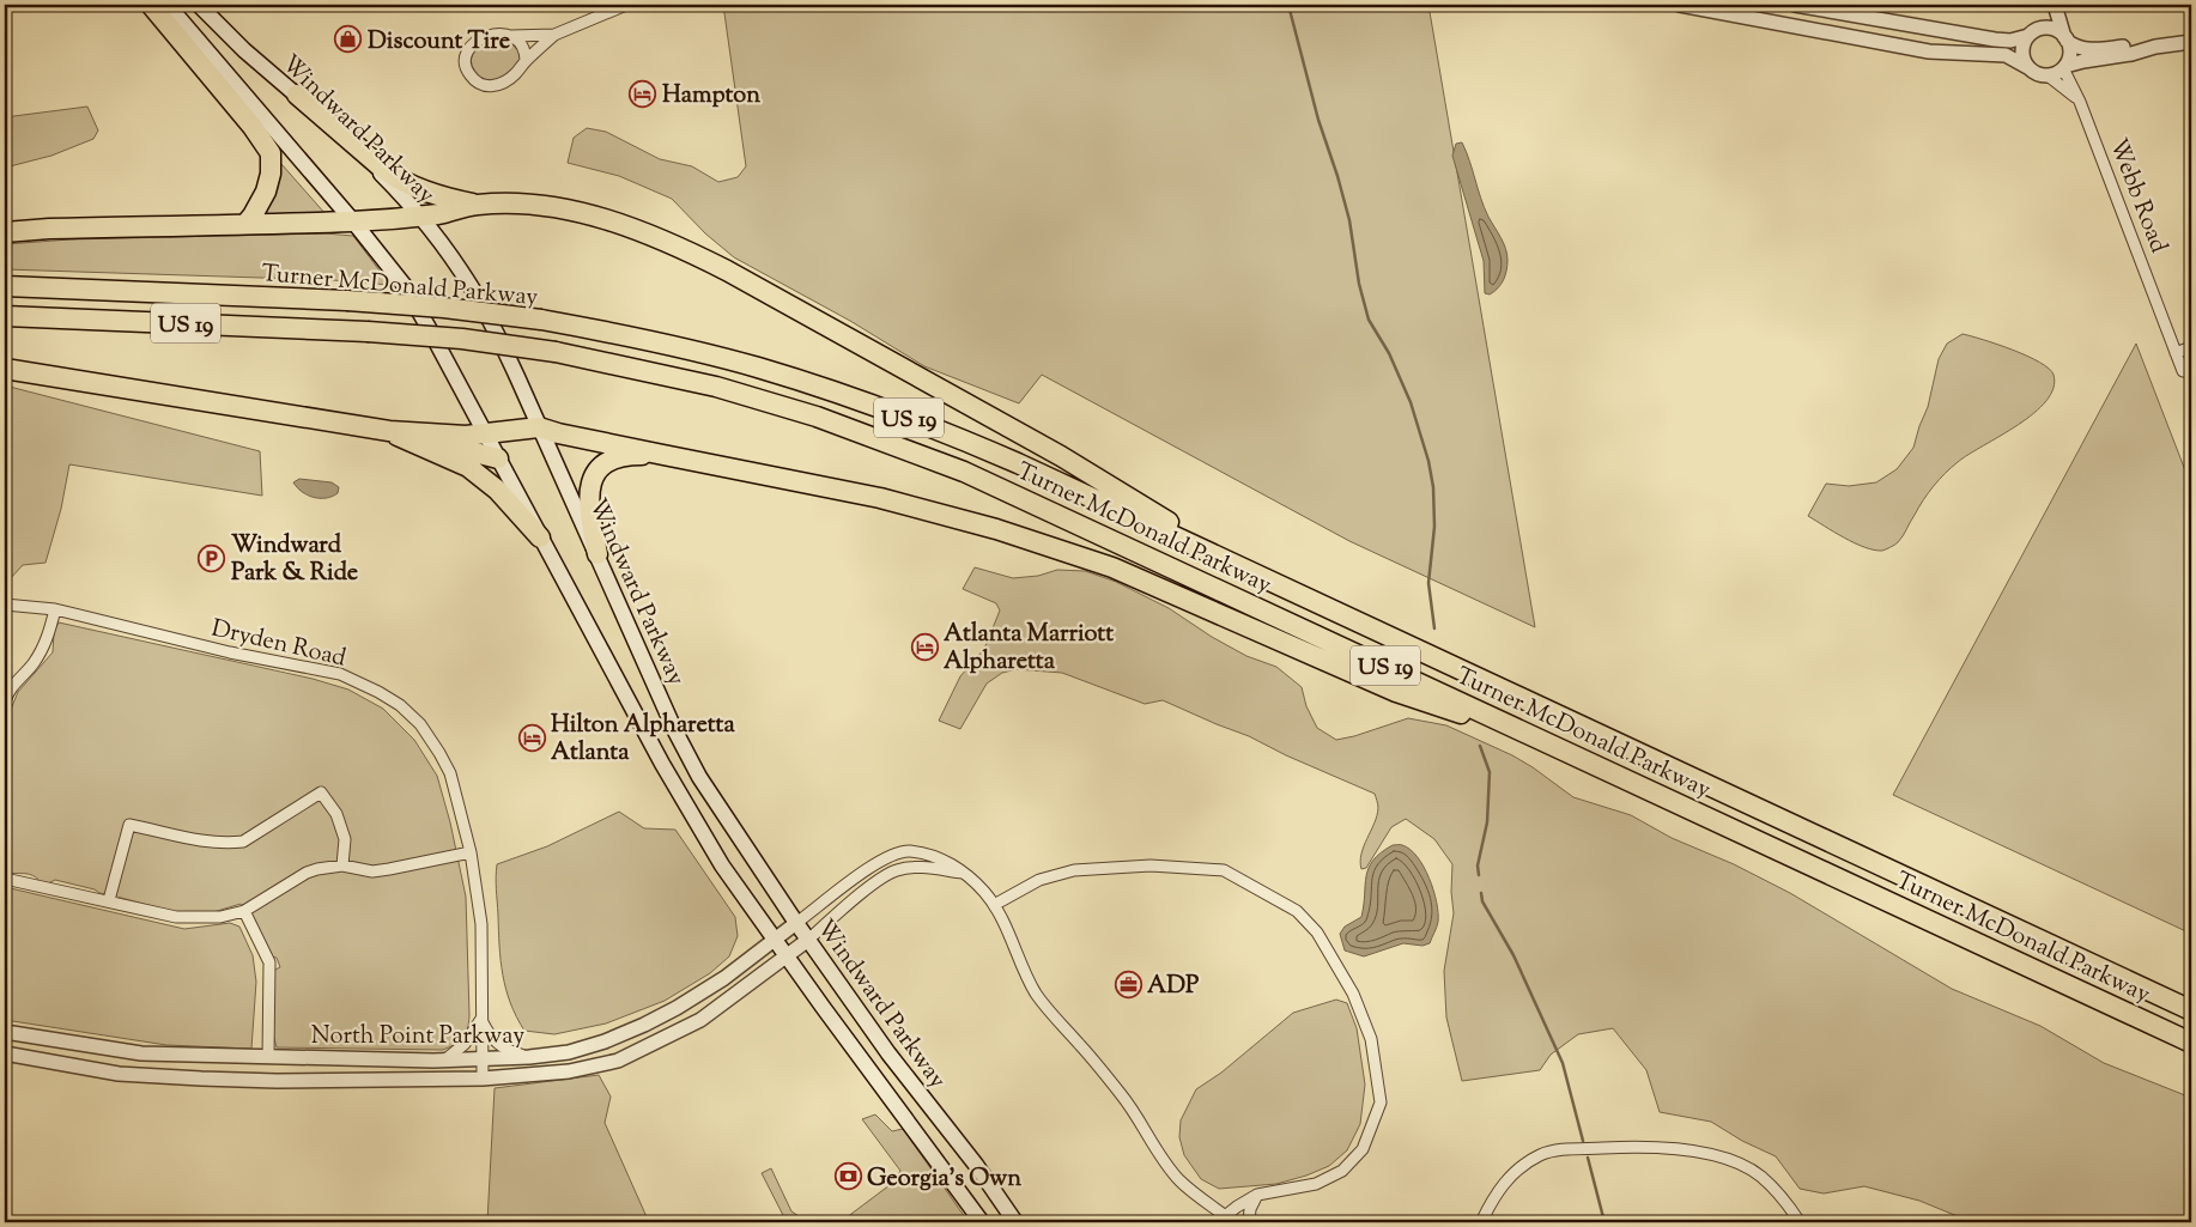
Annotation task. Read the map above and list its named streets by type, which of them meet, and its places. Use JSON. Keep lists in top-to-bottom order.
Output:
{
  "streets": {
    "highway": ["Turner McDonald Parkway", "US 19"],
    "main road": ["Windward Parkway"],
    "street": ["Webb Road", "Dryden Road", "North Point Parkway"]
  },
  "crossings": [
    ["Windward Parkway", "North Point Parkway"],
    ["Dryden Road", "North Point Parkway"]
  ],
  "places": {
    "shop": ["Discount Tire"],
    "hotel": ["Hampton", "Atlanta Marriott Alpharetta", "Hilton Alpharetta Atlanta"],
    "parking": ["Windward Park & Ride"],
    "office": ["ADP"],
    "bank": ["Georgia's Own"]
  }
}
